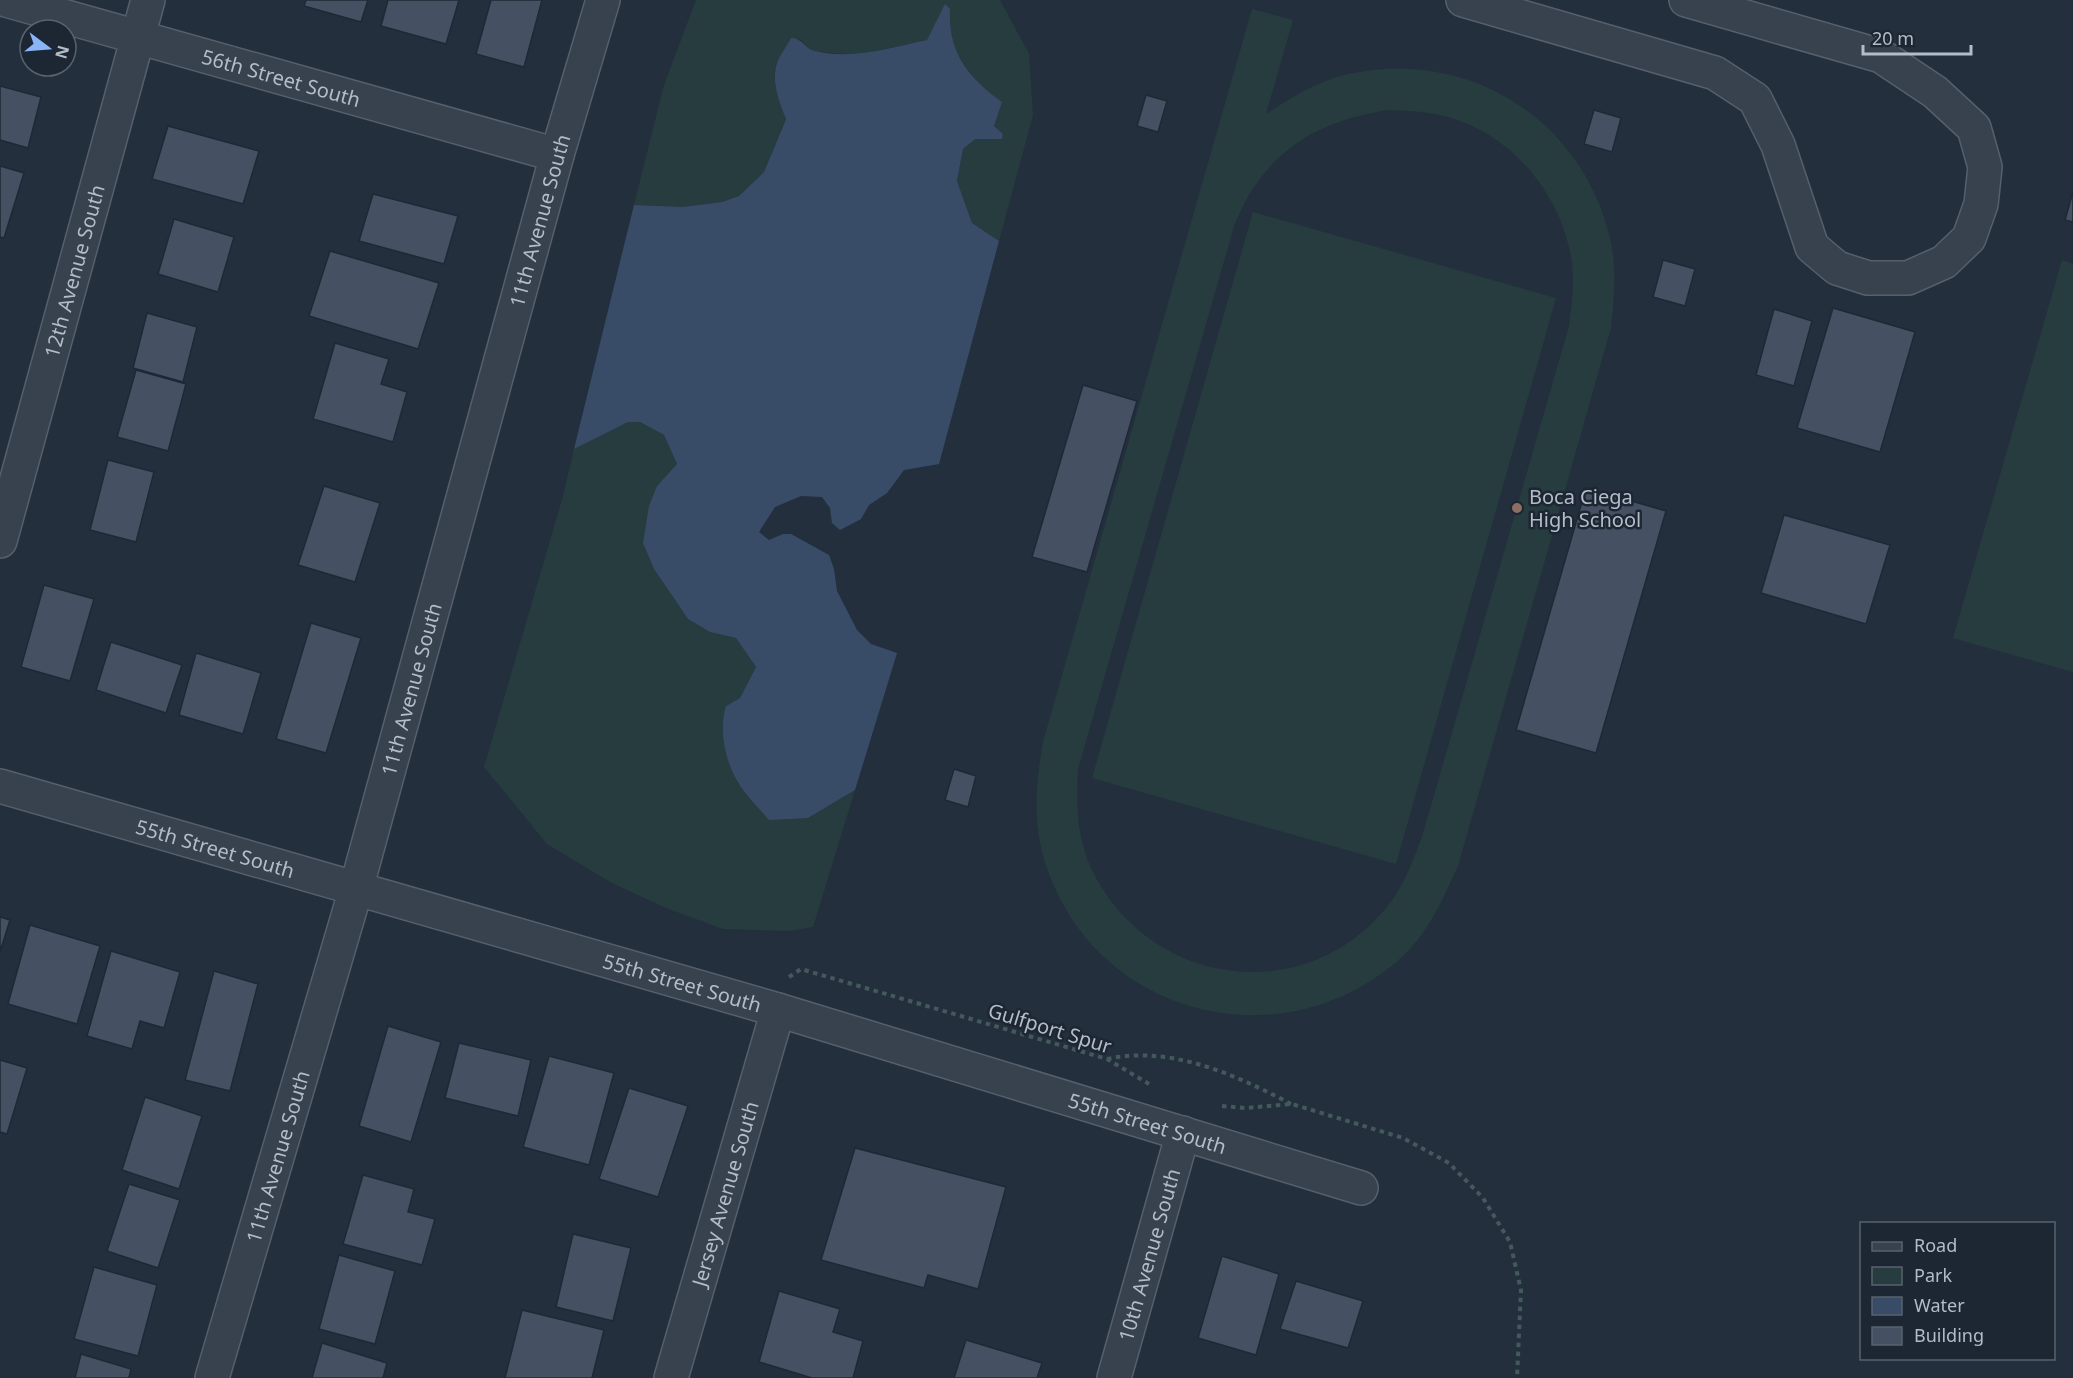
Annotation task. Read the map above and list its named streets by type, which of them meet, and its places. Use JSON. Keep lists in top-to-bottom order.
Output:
{
  "streets": {
    "street": [
      "56th Street South",
      "11th Avenue South",
      "12th Avenue South",
      "55th Street South",
      "Jersey Avenue South",
      "10th Avenue South"
    ],
    "path": ["Gulfport Spur"]
  },
  "crossings": [
    ["56th Street South", "11th Avenue South"],
    ["56th Street South", "12th Avenue South"],
    ["11th Avenue South", "55th Street South"],
    ["55th Street South", "Gulfport Spur"],
    ["55th Street South", "Jersey Avenue South"],
    ["55th Street South", "10th Avenue South"],
    ["Gulfport Spur", "Jersey Avenue South"]
  ],
  "places": ["Boca Ciega High School"],
  "legend": [
    "Road",
    "Park",
    "Water",
    "Building"
  ],
  "scale_bar": "20 m",
  "north": "right"
}
